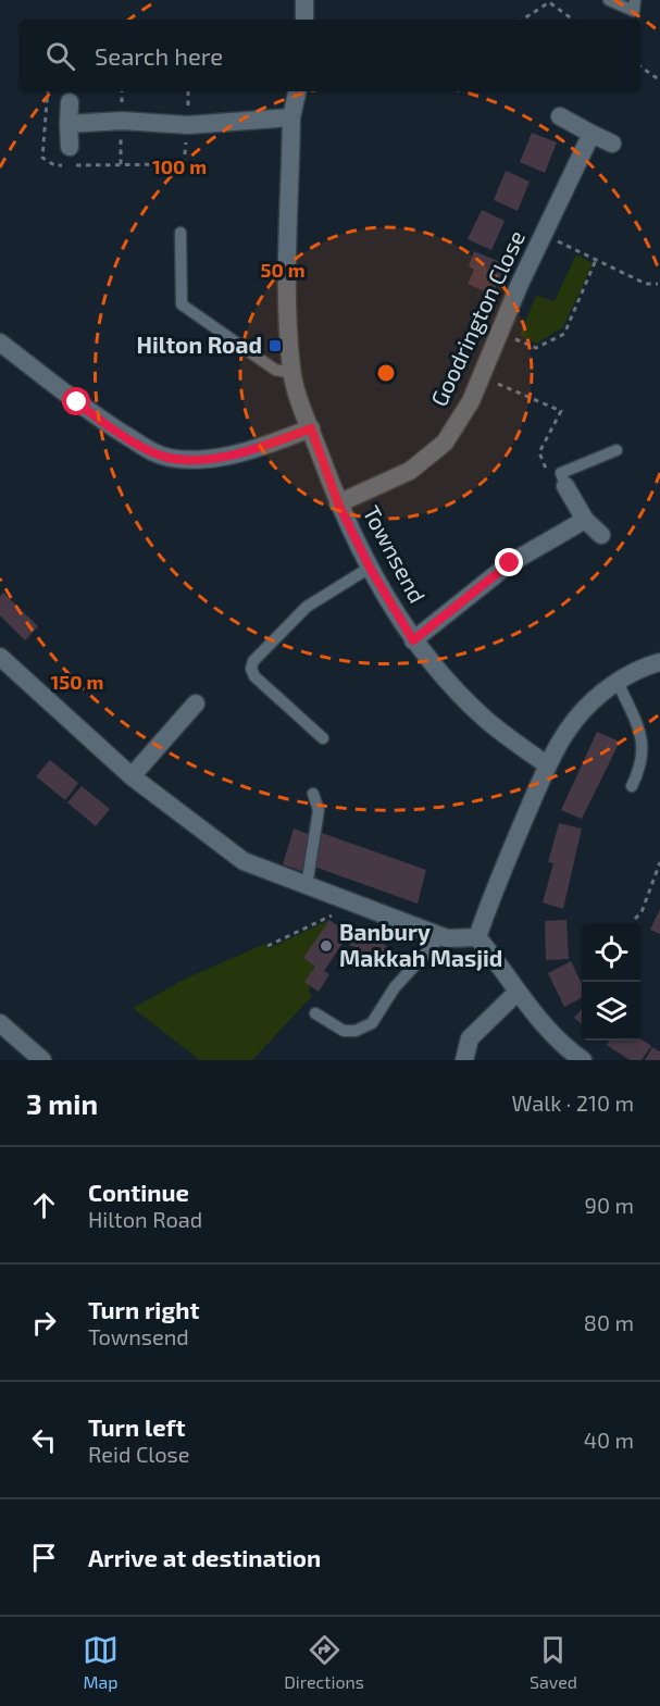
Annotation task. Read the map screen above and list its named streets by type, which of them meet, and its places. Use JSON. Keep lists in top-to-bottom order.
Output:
{
  "streets": {
    "street": ["Goodrington Close", "Townsend"]
  },
  "crossings": [
    ["Goodrington Close", "Townsend"]
  ],
  "places": {
    "transit": ["Hilton Road"],
    "other": ["Banbury Makkah Masjid"]
  },
  "page": {
    "search": "Search here",
    "heading": ["3 min", "Walk · 210 m"],
    "list": [
      ["Continue", "Hilton Road", "90 m"],
      ["Turn right", "Townsend", "80 m"],
      ["Turn left", "Reid Close", "40 m"],
      "Arrive at destination"
    ],
    "nav": ["Map", "Directions", "Saved"]
  },
  "rings": ["100 m", "50 m", "150 m"]
}
